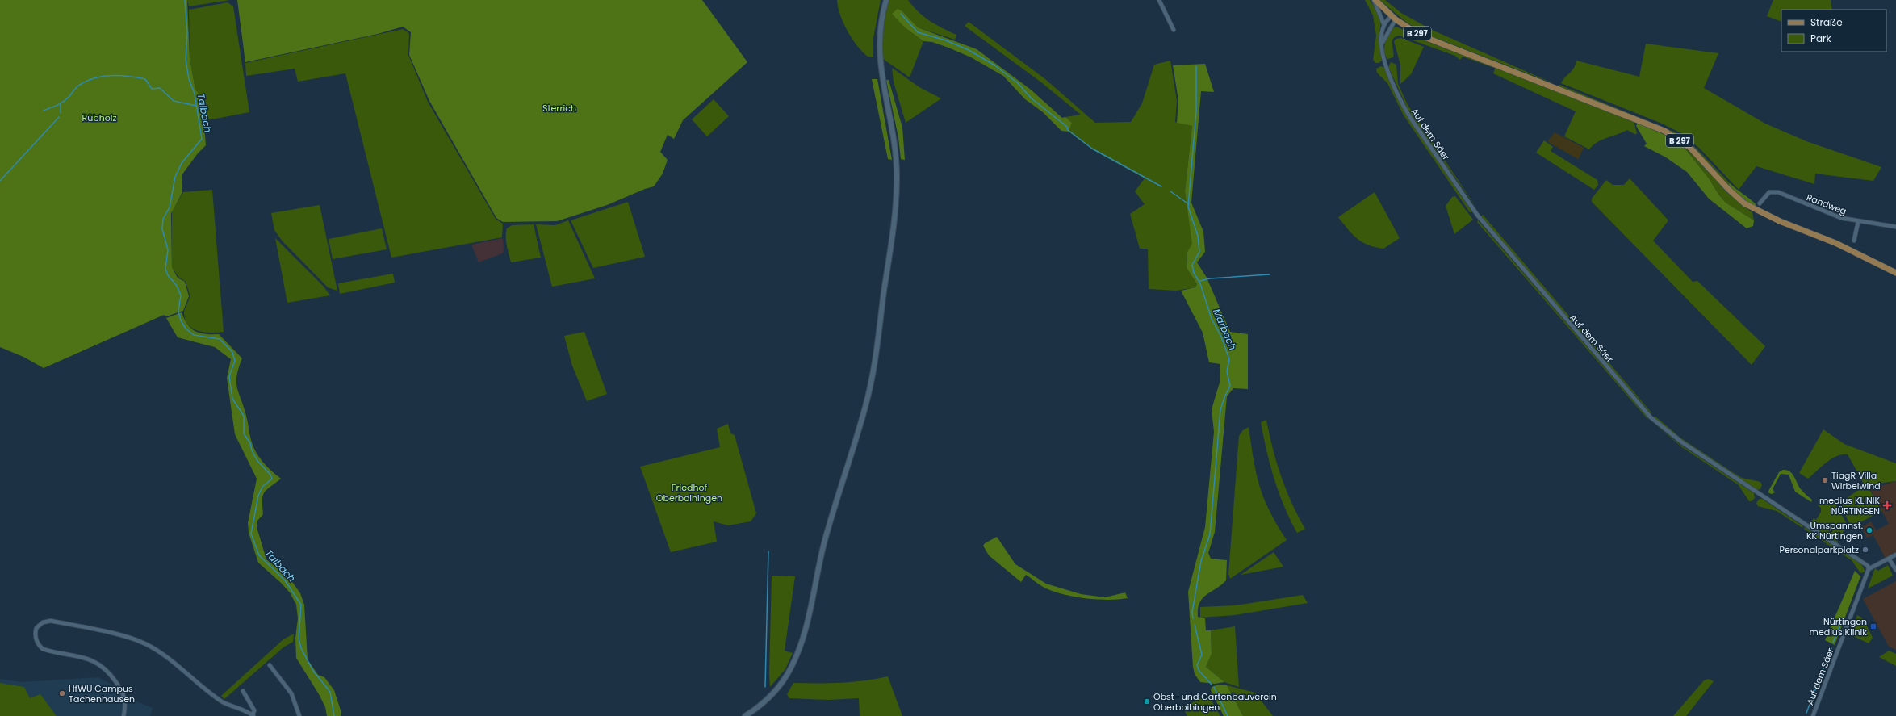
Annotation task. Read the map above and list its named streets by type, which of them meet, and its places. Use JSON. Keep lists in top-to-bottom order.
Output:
{
  "streets": {
    "main road": ["B 297"],
    "street": ["Auf dem Säer", "Randweg"]
  },
  "water": ["Talbach", "Marbach"],
  "parks": ["Sterrich", "Rübholz", "Friedhof Oberboihingen"],
  "places": {
    "other": [
      "TiagR Villa Wirbelwind",
      "Umspannst. KK Nürtingen",
      "Personalparkplatz",
      "HfWU Campus Tachenhausen",
      "Obst- und Gartenbauverein Oberboihingen"
    ],
    "health": ["medius KLINIK NÜRTINGEN"],
    "transit": ["Nürtingen medius Klinik"]
  },
  "legend": ["Straße", "Park"]
}
